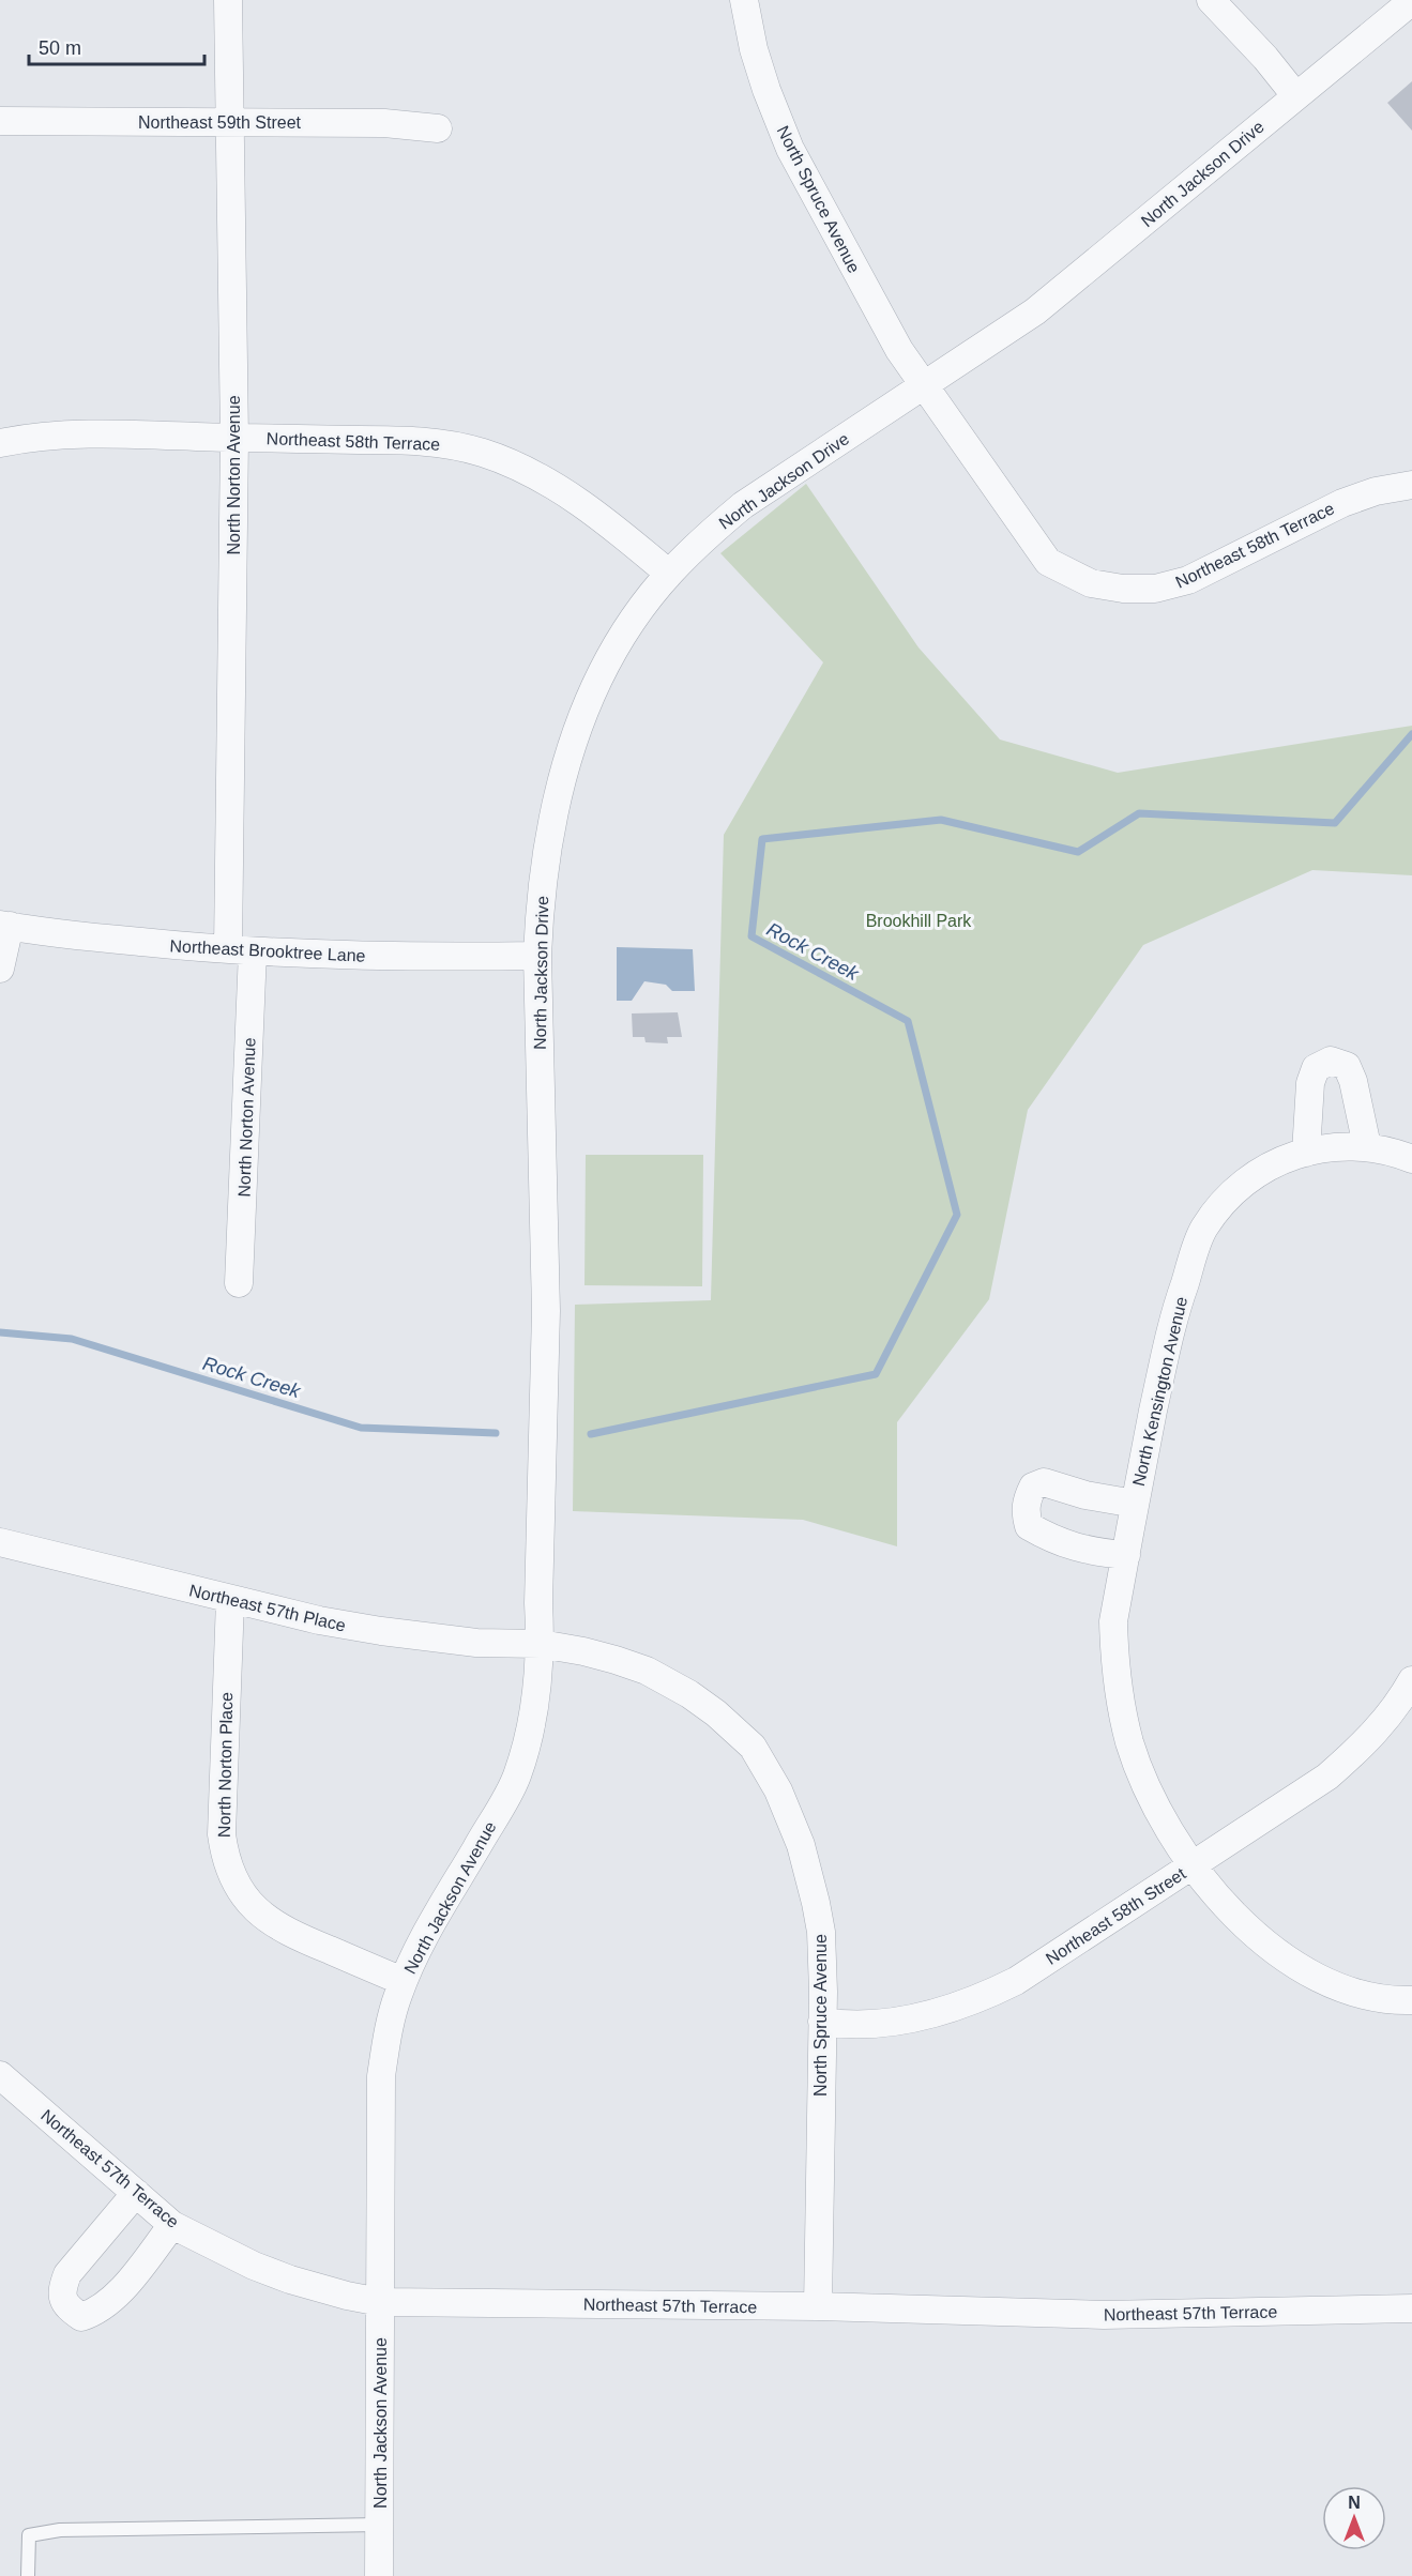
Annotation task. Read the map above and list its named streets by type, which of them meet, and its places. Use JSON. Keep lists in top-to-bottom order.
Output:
{
  "streets": {
    "street": [
      "Northeast 59th Street",
      "North Jackson Drive",
      "North Spruce Avenue",
      "Northeast 58th Terrace",
      "North Norton Avenue",
      "Northeast Brooktree Lane",
      "North Kensington Avenue",
      "Northeast 57th Place",
      "North Norton Place",
      "North Jackson Avenue",
      "Northeast 58th Street",
      "Northeast 57th Terrace"
    ]
  },
  "crossings": [
    ["Northeast 59th Street", "North Norton Avenue"],
    ["North Jackson Drive", "North Spruce Avenue"],
    ["North Jackson Drive", "Northeast 58th Terrace"],
    ["North Jackson Drive", "Northeast Brooktree Lane"],
    ["North Jackson Drive", "North Jackson Avenue"],
    ["North Spruce Avenue", "Northeast 58th Terrace"],
    ["North Spruce Avenue", "Northeast 57th Place"],
    ["North Spruce Avenue", "North Jackson Avenue"],
    ["North Spruce Avenue", "Northeast 58th Street"],
    ["North Spruce Avenue", "Northeast 57th Terrace"],
    ["Northeast 58th Terrace", "North Norton Avenue"],
    ["North Norton Avenue", "Northeast Brooktree Lane"],
    ["North Kensington Avenue", "Northeast 58th Street"],
    ["Northeast 57th Place", "North Norton Place"],
    ["Northeast 57th Place", "North Jackson Avenue"],
    ["North Norton Place", "North Jackson Avenue"],
    ["North Jackson Avenue", "Northeast 57th Terrace"]
  ],
  "water": ["Rock Creek"],
  "parks": ["Brookhill Park"],
  "scale_bar": "50 m",
  "north": "top"
}
